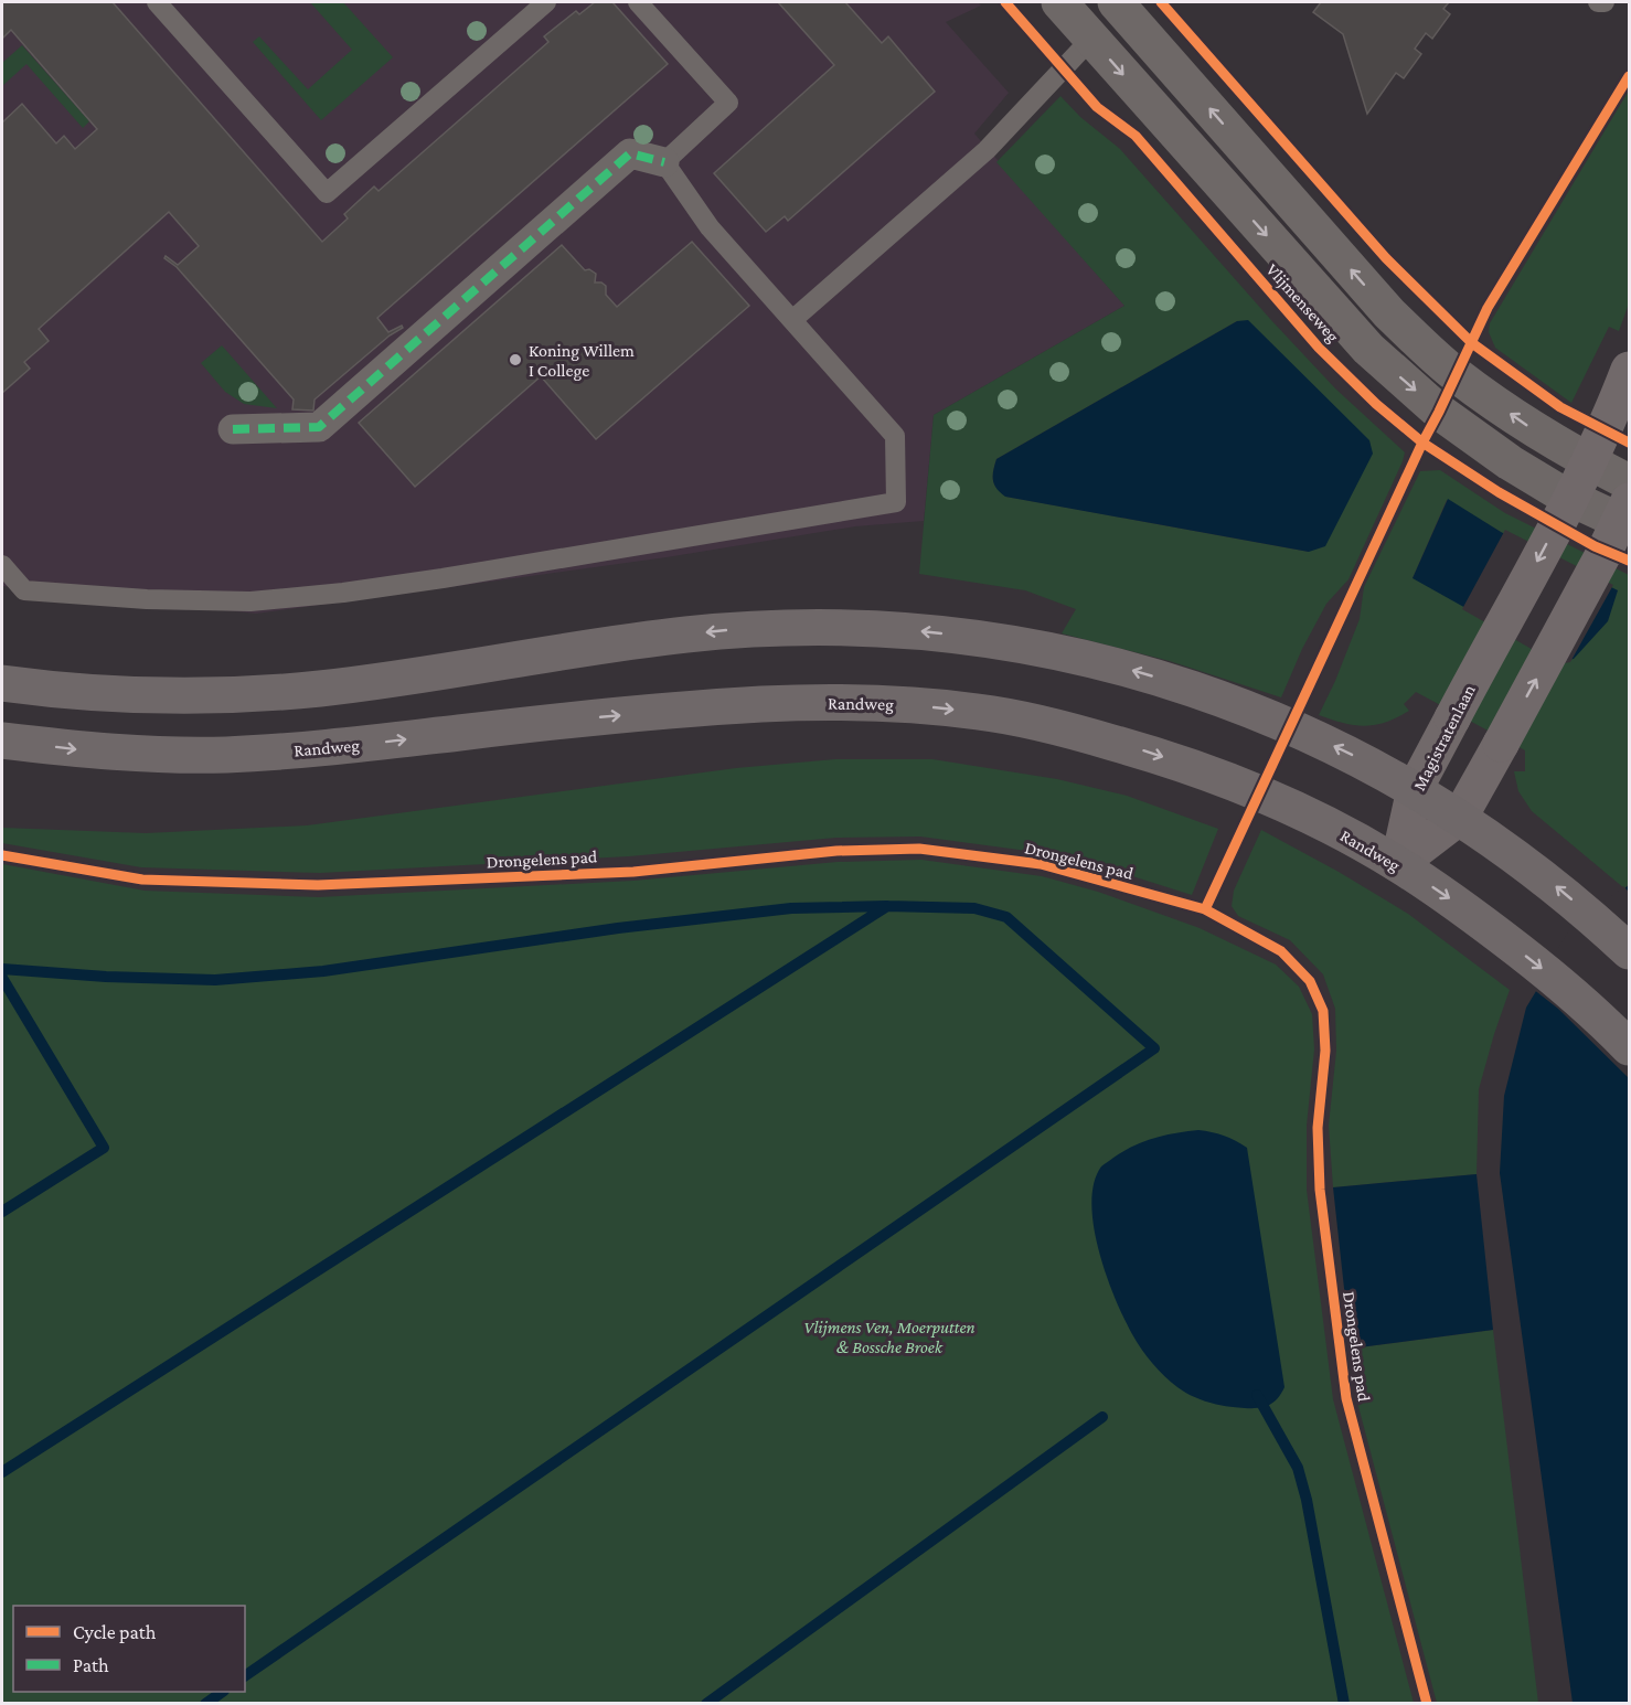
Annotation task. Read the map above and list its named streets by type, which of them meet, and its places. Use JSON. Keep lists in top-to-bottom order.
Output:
{
  "streets": {
    "main road": ["Randweg", "Magistratenlaan"],
    "street": ["Vlijmenseweg"],
    "cycle path": ["Drongelens pad"]
  },
  "crossings": [
    ["Randweg", "Magistratenlaan"]
  ],
  "parks": ["Vlijmens Ven, Moerputten & Bossche Broek"],
  "places": ["Koning Willem I College"],
  "legend": ["Cycle path", "Path"]
}
